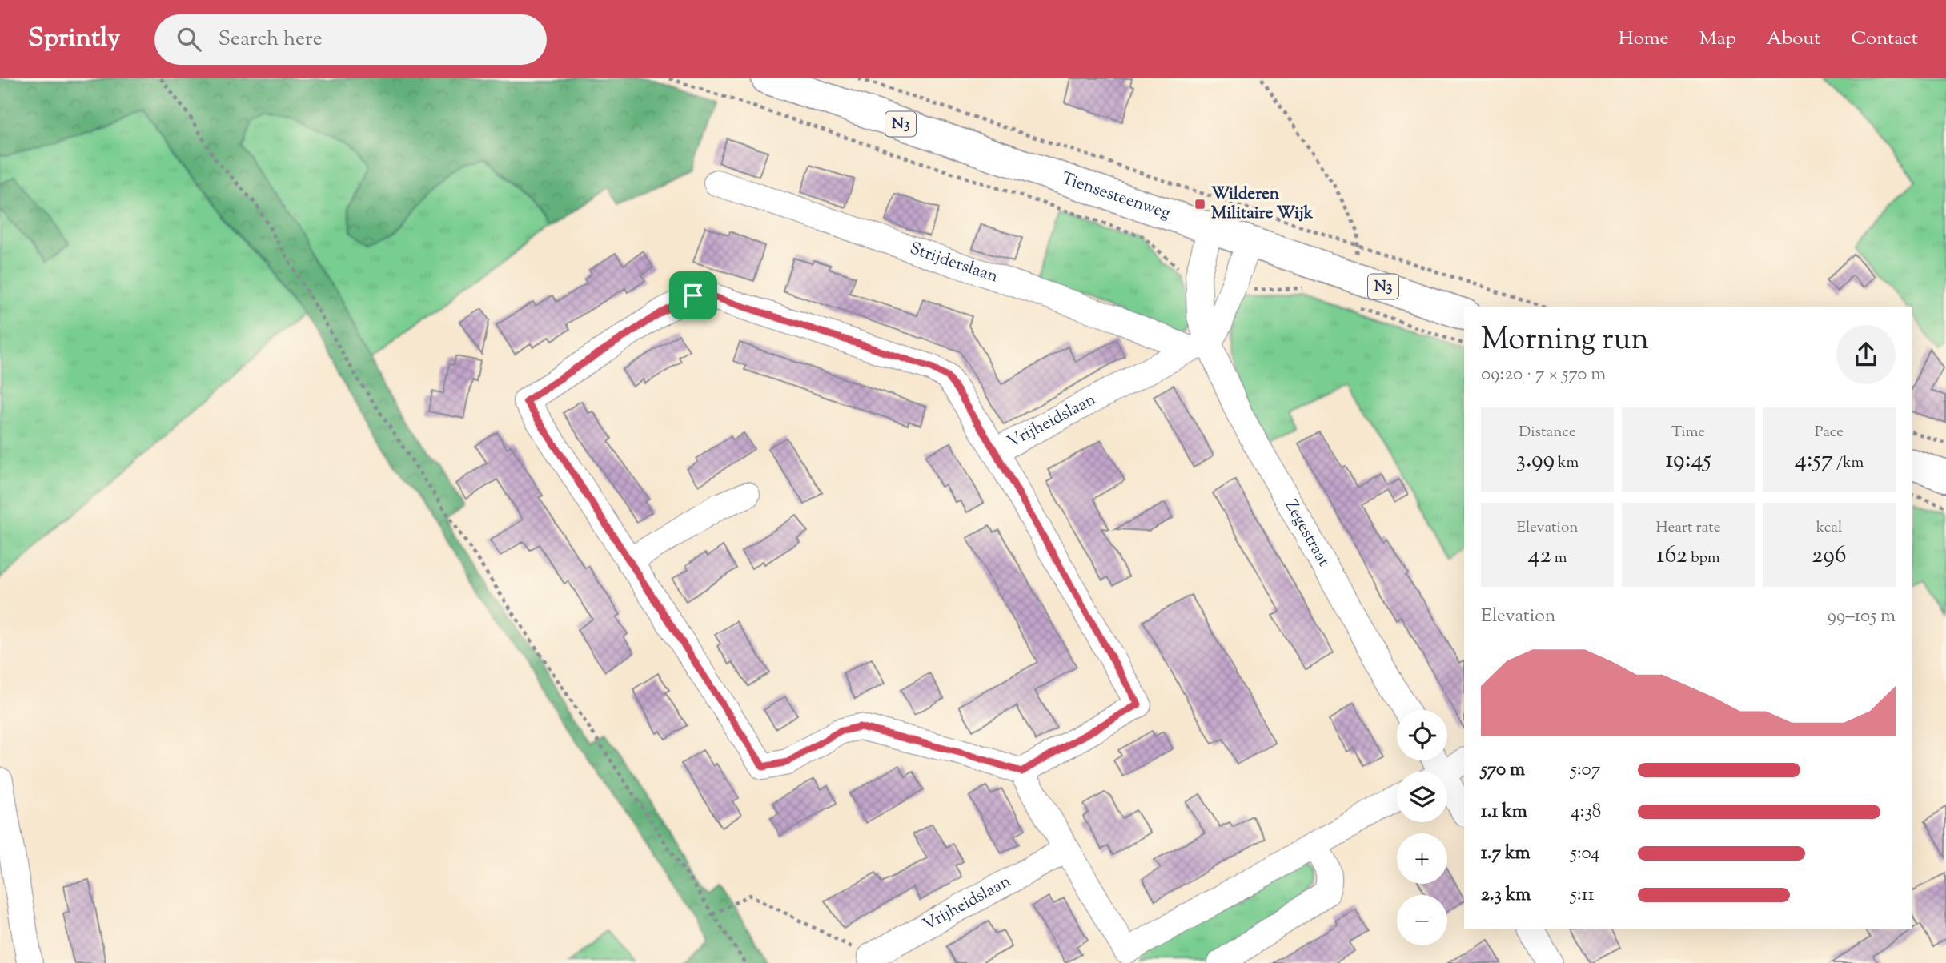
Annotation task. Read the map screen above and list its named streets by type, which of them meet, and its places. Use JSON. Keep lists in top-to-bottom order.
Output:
{
  "streets": {
    "main road": ["N3", "Tiensesteenweg"],
    "street": ["Strijderslaan", "Vrijheidslaan", "Zegestraat"]
  },
  "crossings": [
    ["Tiensesteenweg", "Zegestraat"],
    ["Strijderslaan", "Vrijheidslaan"],
    ["Strijderslaan", "Zegestraat"],
    ["Vrijheidslaan", "Zegestraat"]
  ],
  "places": {
    "transit": ["Wilderen Militaire Wijk"]
  },
  "page": {
    "header": "Sprintly",
    "search": "Search here",
    "nav": [
      "Home",
      "Map",
      "About",
      "Contact"
    ],
    "heading": ["Morning run", "09:20 · 7 × 570 m"],
    "stats": [
      ["Distance", "3.99 km"],
      ["Time", "19:45"],
      ["Pace", "4:57 /km"],
      ["Elevation", "42 m"],
      ["Heart rate", "162 bpm"],
      ["kcal", "296"]
    ],
    "chart": ["Elevation", "99–105 m"],
    "map_buttons": ["+", "−"],
    "list": [
      {
        "name": "570 m",
        "note": "5:07"
      },
      {
        "name": "1.1 km",
        "note": "4:38"
      },
      {
        "name": "1.7 km",
        "note": "5:04"
      },
      {
        "name": "2.3 km",
        "note": "5:11"
      }
    ]
  }
}
